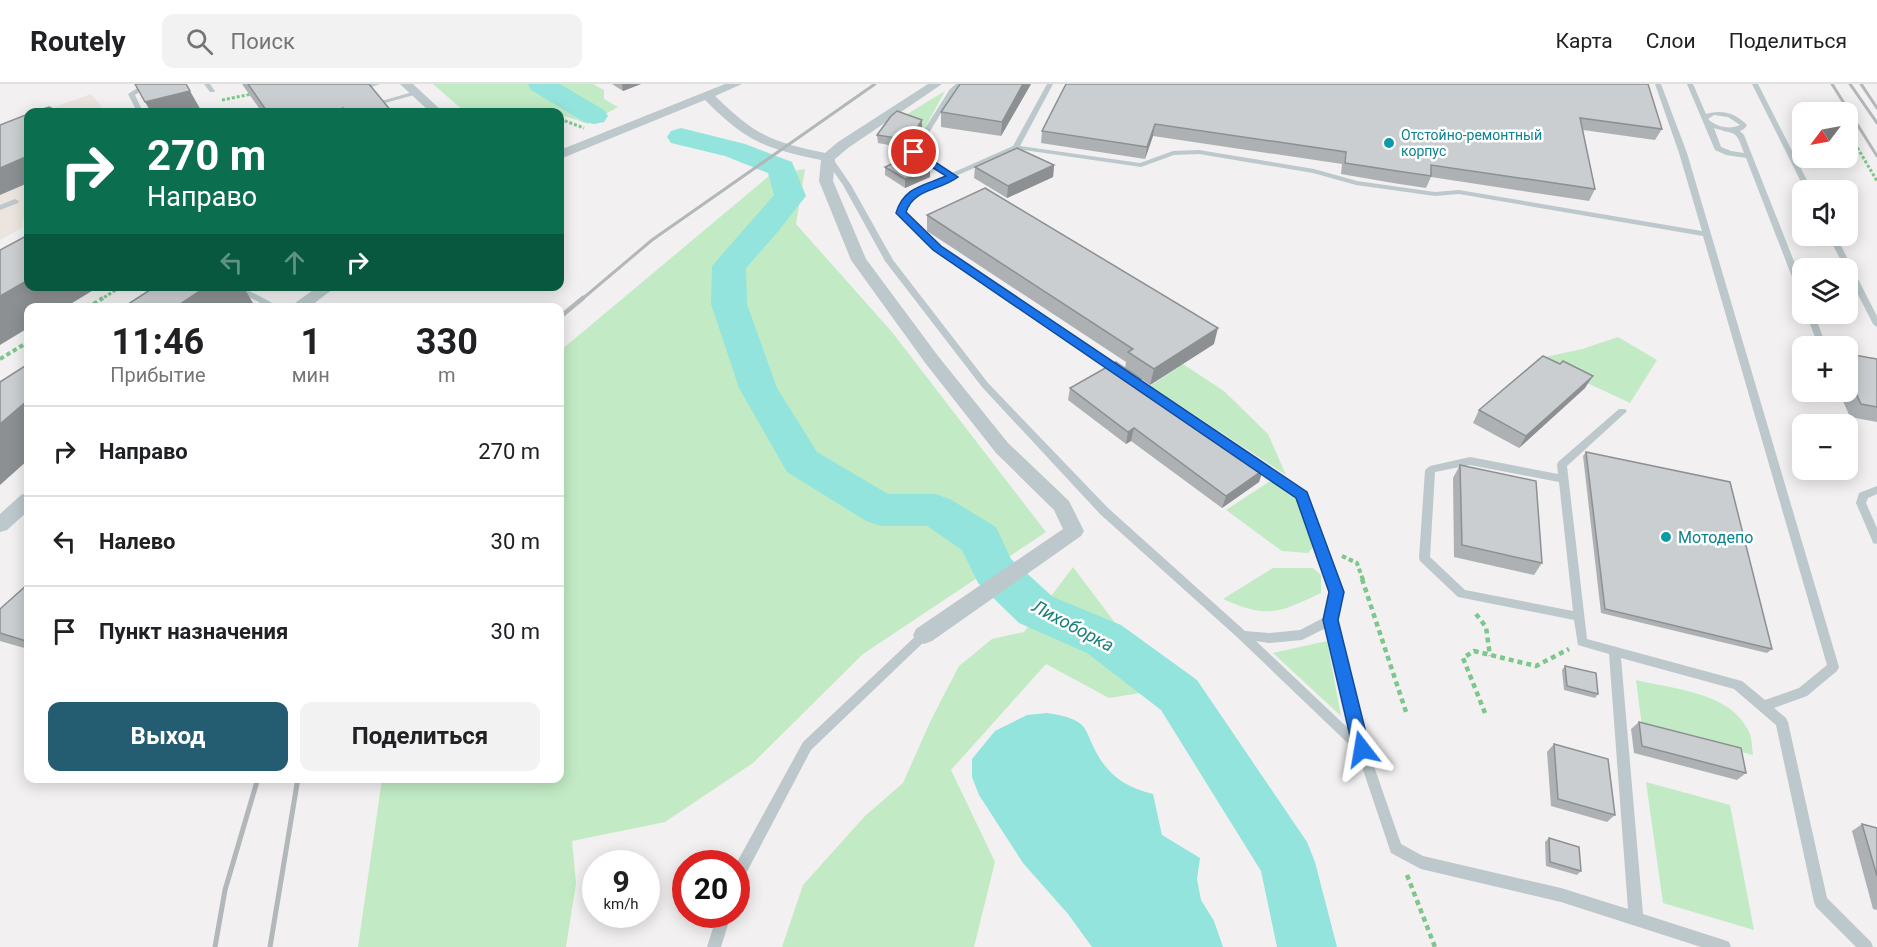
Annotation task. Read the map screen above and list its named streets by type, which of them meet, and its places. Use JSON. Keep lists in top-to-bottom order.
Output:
{
  "water": ["Лихоборка"],
  "places": ["Отстойно-ремонтный корпус", "Мотодепо"],
  "north": "bottom left",
  "page": {
    "header": "Routely",
    "search": "Поиск",
    "nav": ["Карта", "Слои", "Поделиться"],
    "map_buttons": ["+", "−"],
    "turn": ["270 m", "Направо"],
    "eta": [
      "11:46",
      "Прибытие",
      "1",
      "мин",
      "330",
      "m"
    ],
    "list": [
      {
        "name": "Направо",
        "value": "270 m"
      },
      {
        "name": "Налево",
        "value": "30 m"
      },
      {
        "name": "Пункт назначения",
        "value": "30 m"
      }
    ],
    "buttons": ["Выход", "Поделиться"],
    "speed": "9 km/h",
    "limit": "20"
  }
}
